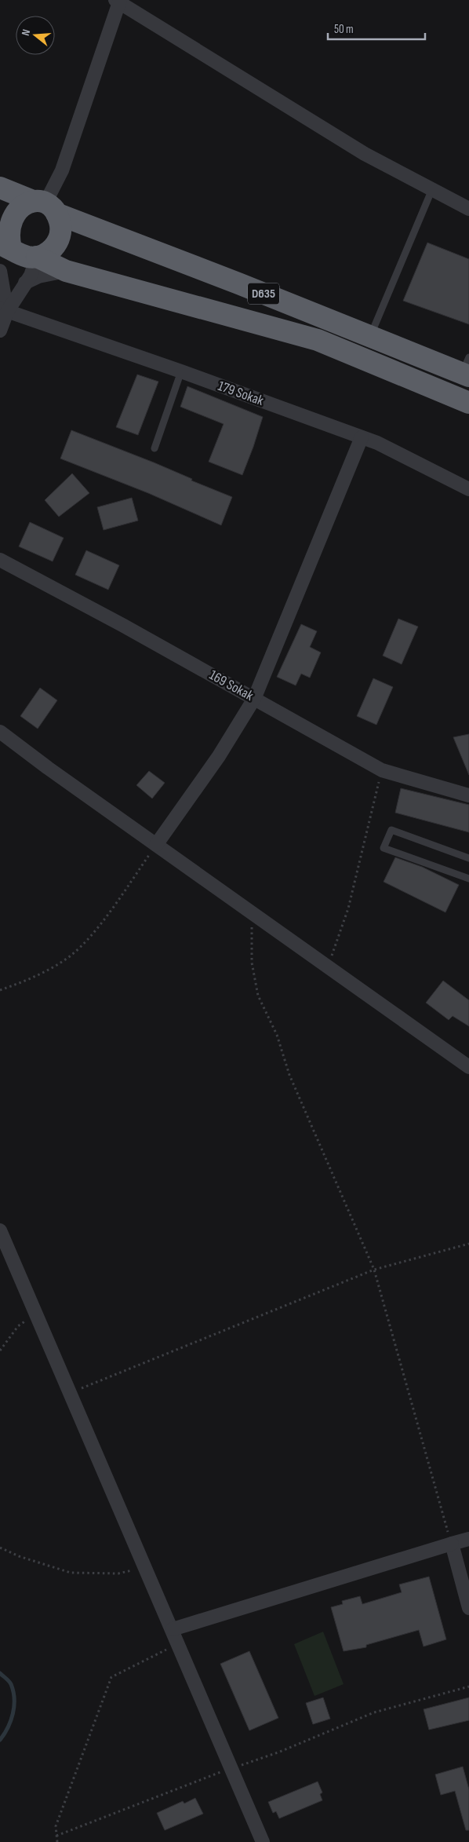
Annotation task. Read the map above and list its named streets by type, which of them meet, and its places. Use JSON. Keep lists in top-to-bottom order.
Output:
{
  "streets": {
    "highway": ["D635"],
    "street": ["179 Sokak", "169 Sokak"]
  },
  "scale_bar": "50 m",
  "north": "left"
}
